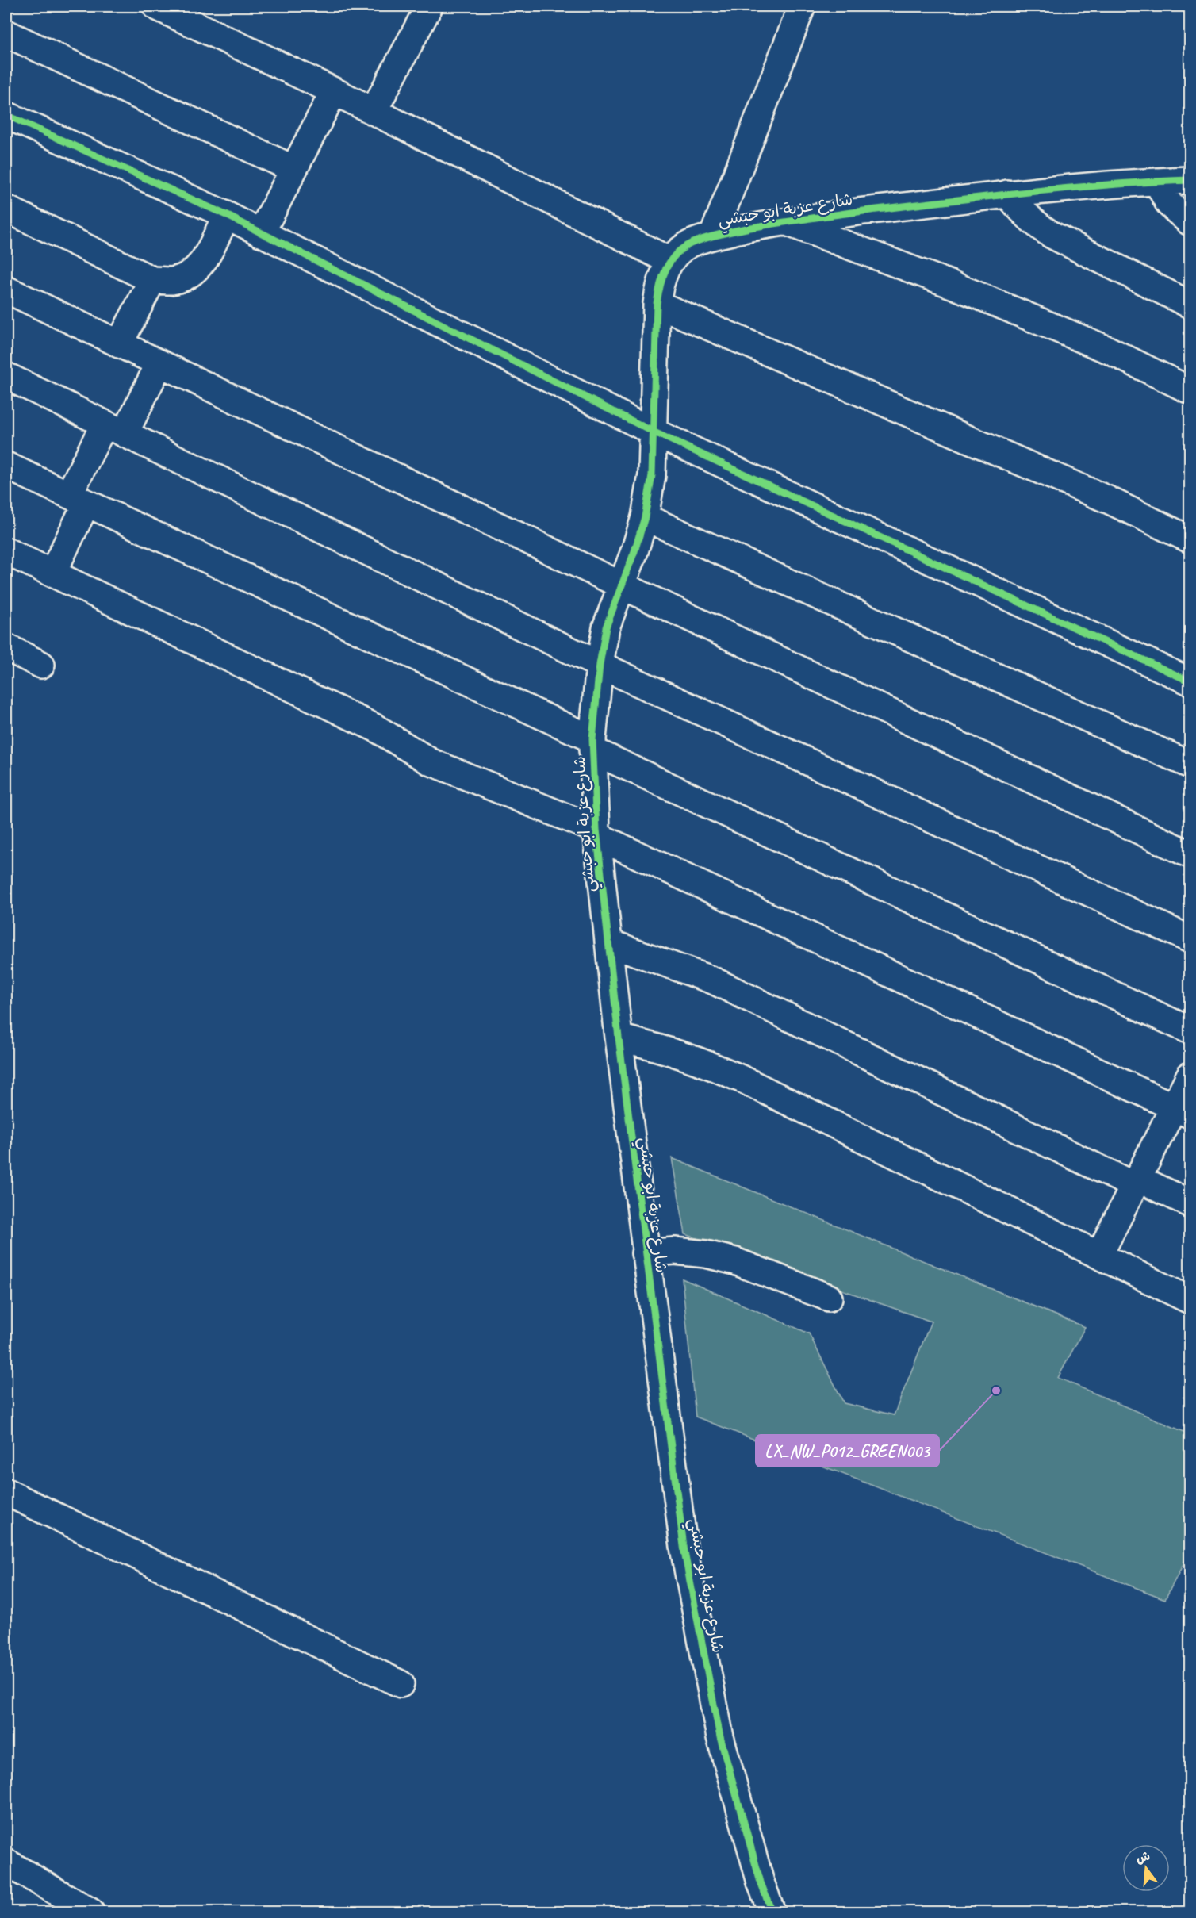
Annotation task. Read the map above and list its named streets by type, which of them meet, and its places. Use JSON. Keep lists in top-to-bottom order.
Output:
{
  "streets": {
    "street": ["شارع عزبة ابو حبشي"]
  },
  "places": ["LX_NW_P012_GREEN003"],
  "north": "top"
}
